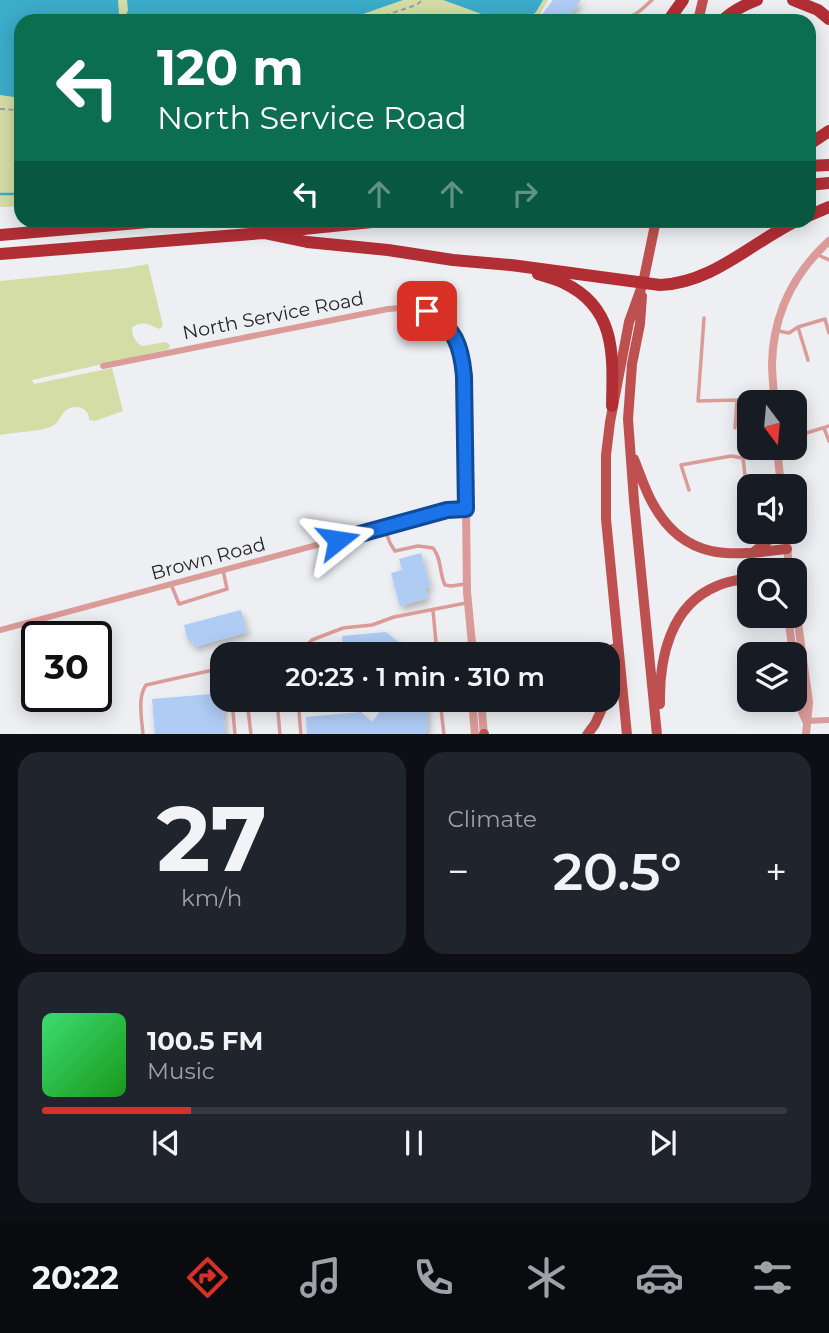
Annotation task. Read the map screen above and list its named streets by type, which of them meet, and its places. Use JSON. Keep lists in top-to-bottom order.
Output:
{
  "streets": {
    "street": ["North Service Road", "Brown Road"]
  },
  "crossings": [
    ["North Service Road", "Brown Road"]
  ],
  "north": "bottom",
  "page": {
    "turn": ["120 m", "North Service Road"],
    "limit": "30",
    "trip": "20:23 · 1 min · 310 m",
    "tile": [
      ["27", "km/h"],
      "Climate"
    ],
    "heat": ["−", "20.5°", "+"],
    "song": ["100.5 FM", "Music"],
    "tabs": "20:22"
  }
}
